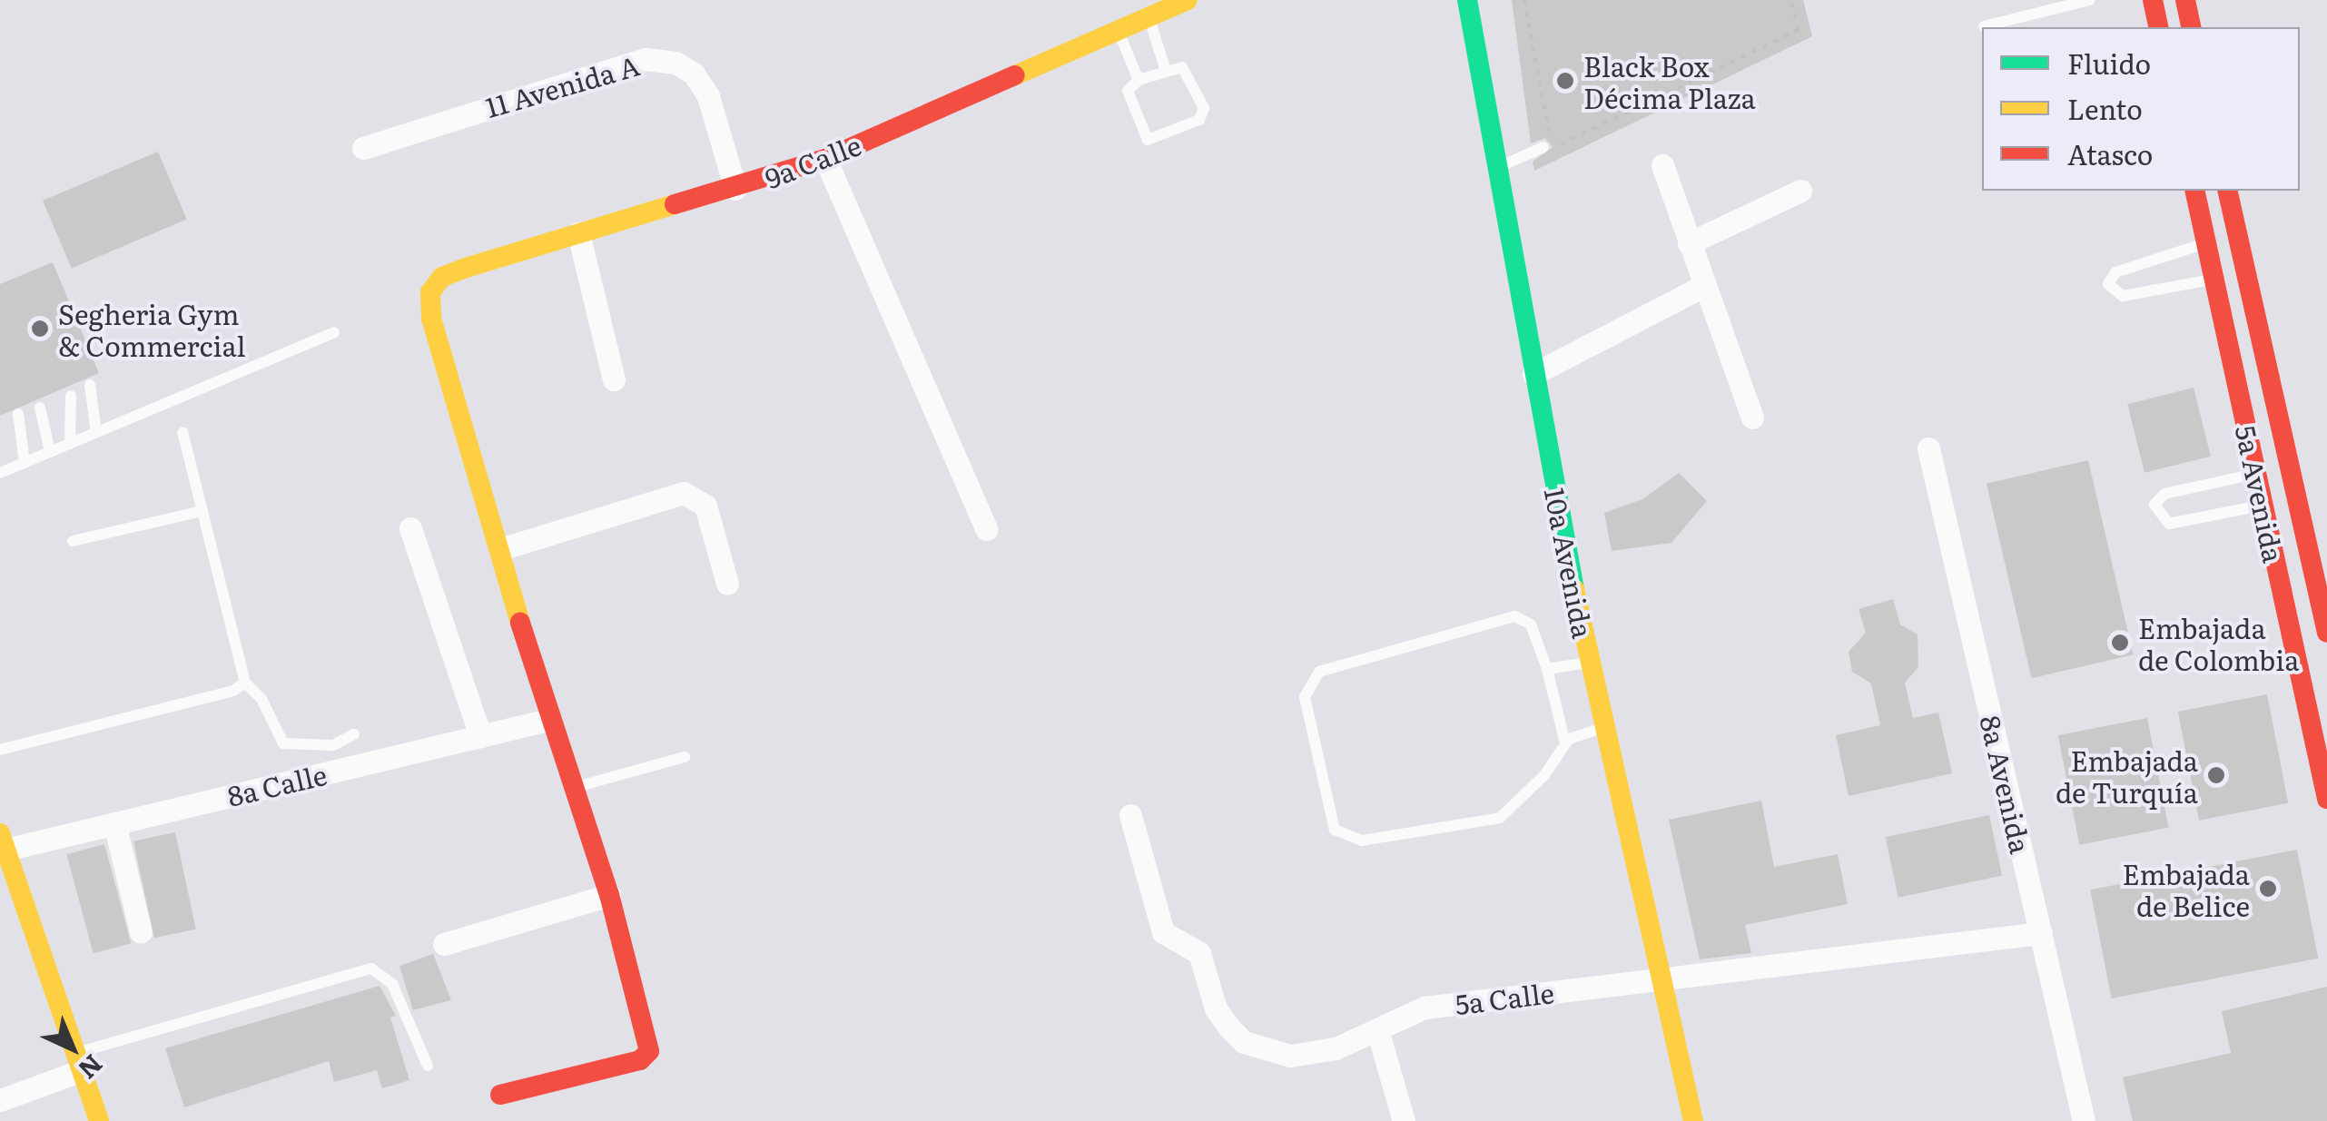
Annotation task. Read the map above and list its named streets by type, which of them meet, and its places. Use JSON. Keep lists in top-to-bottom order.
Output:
{
  "streets": {
    "street": [
      "11 Avenida A",
      "9a Calle",
      "5a Avenida",
      "10a Avenida",
      "8a Calle",
      "8a Avenida",
      "5a Calle"
    ]
  },
  "crossings": [
    ["11 Avenida A", "9a Calle"],
    ["10a Avenida", "5a Calle"],
    ["8a Avenida", "5a Calle"]
  ],
  "places": [
    "Black Box Décima Plaza",
    "Segheria Gym & Commercial",
    "Embajada de Colombia",
    "Embajada de Turquía",
    "Embajada de Belice"
  ],
  "legend": ["Fluido", "Lento", "Atasco"],
  "north": "bottom right"
}
